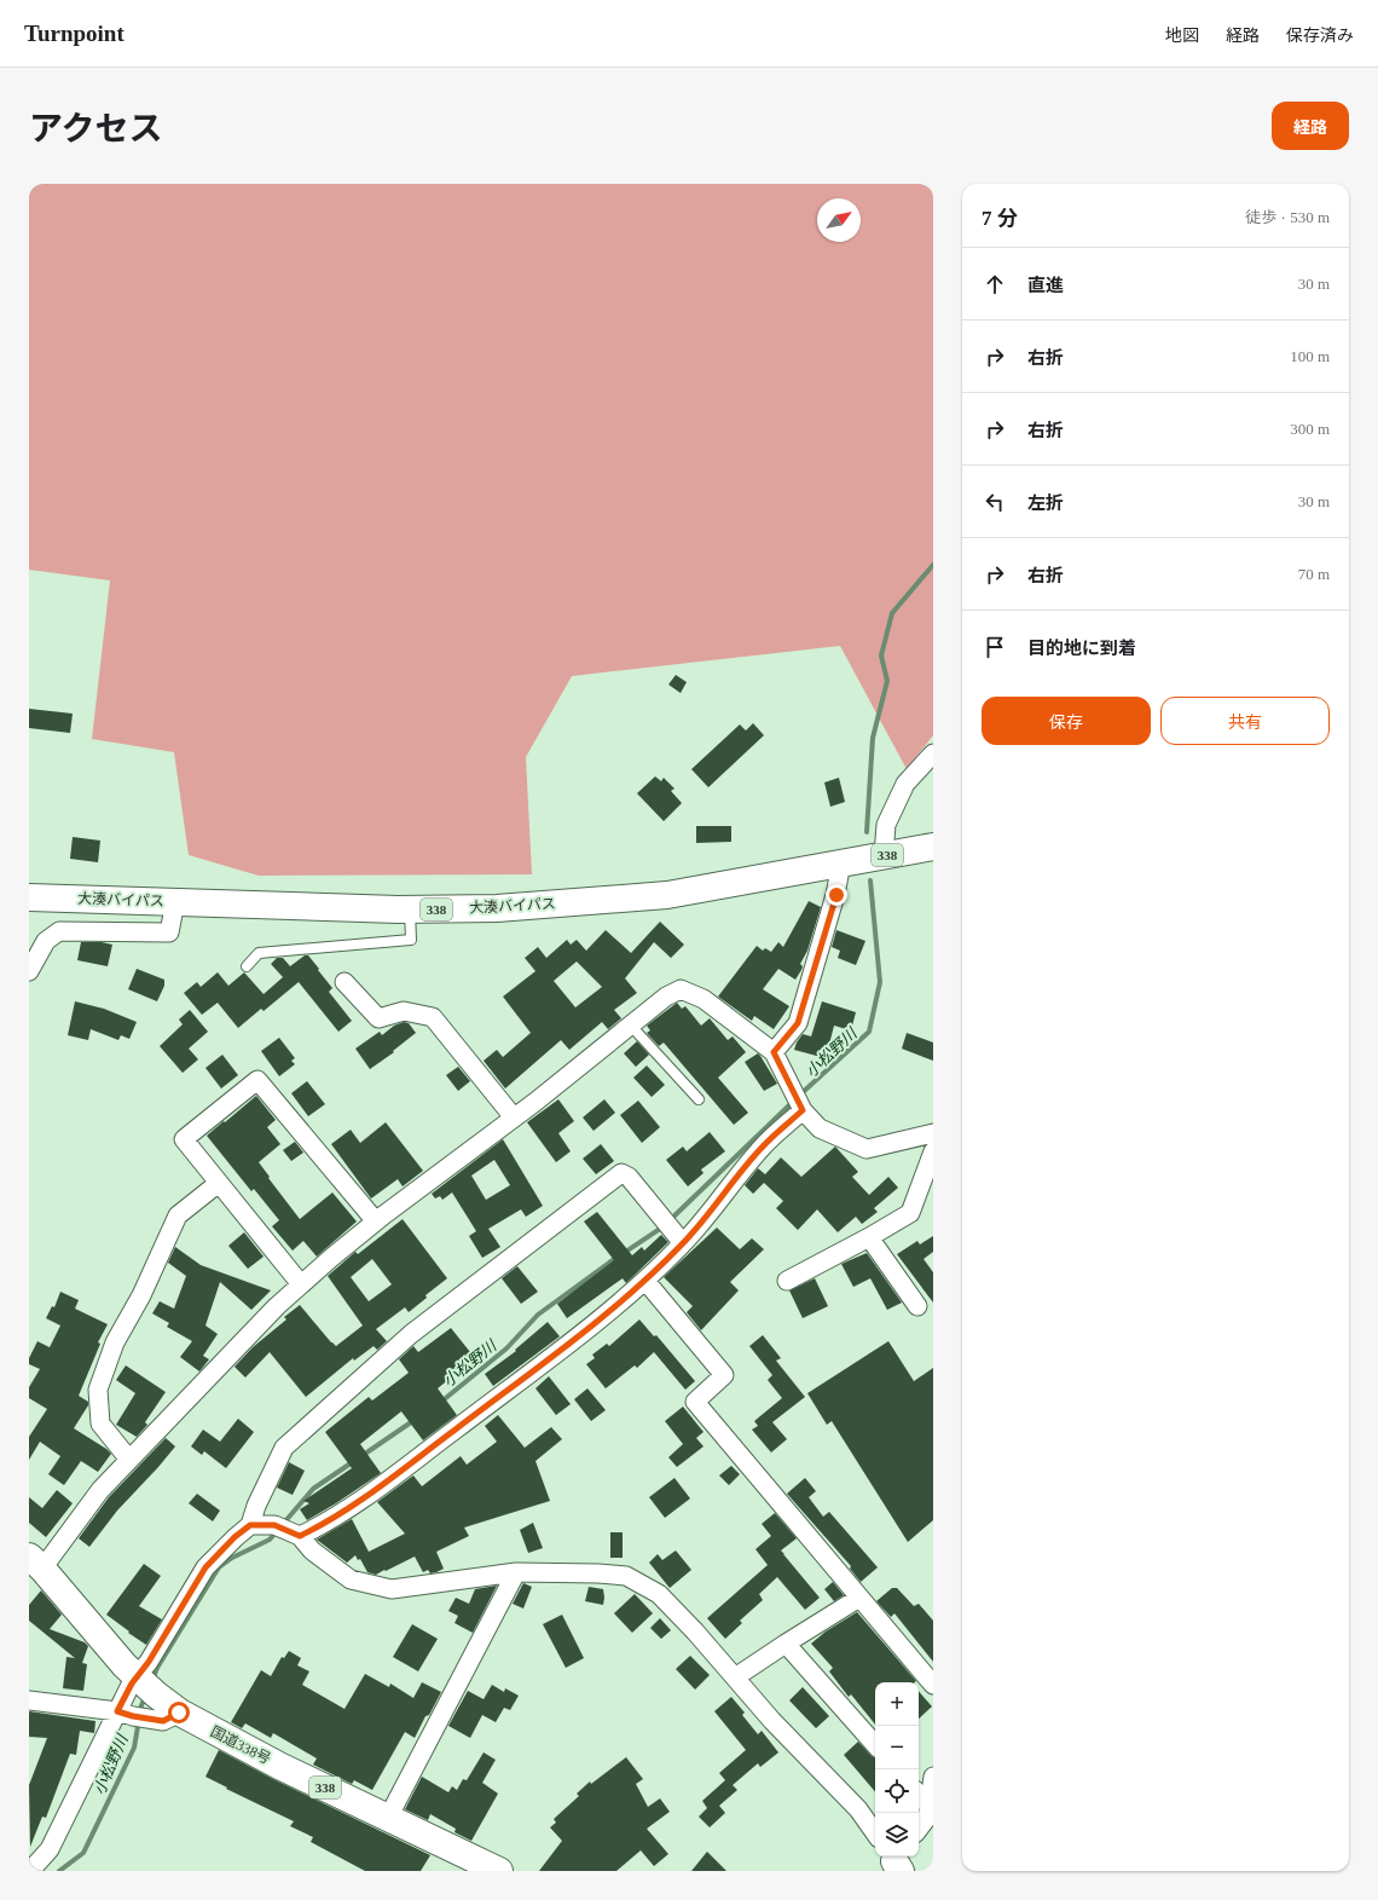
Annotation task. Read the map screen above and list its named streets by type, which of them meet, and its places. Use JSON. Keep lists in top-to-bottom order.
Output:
{
  "streets": {
    "highway": ["338", "大湊バイパス", "国道338号"]
  },
  "water": ["小松野川"],
  "north": "top right",
  "page": {
    "header": "Turnpoint",
    "nav": ["地図", "経路", "保存済み"],
    "title": "アクセス",
    "buttons": [
      "経路",
      ["保存", "共有"]
    ],
    "heading": ["7 分", "徒歩 · 530 m"],
    "list": [
      ["直進", "30 m"],
      ["右折", "100 m"],
      ["右折", "300 m"],
      ["左折", "30 m"],
      ["右折", "70 m"],
      "目的地に到着"
    ],
    "map_buttons": ["+", "−"]
  }
}
